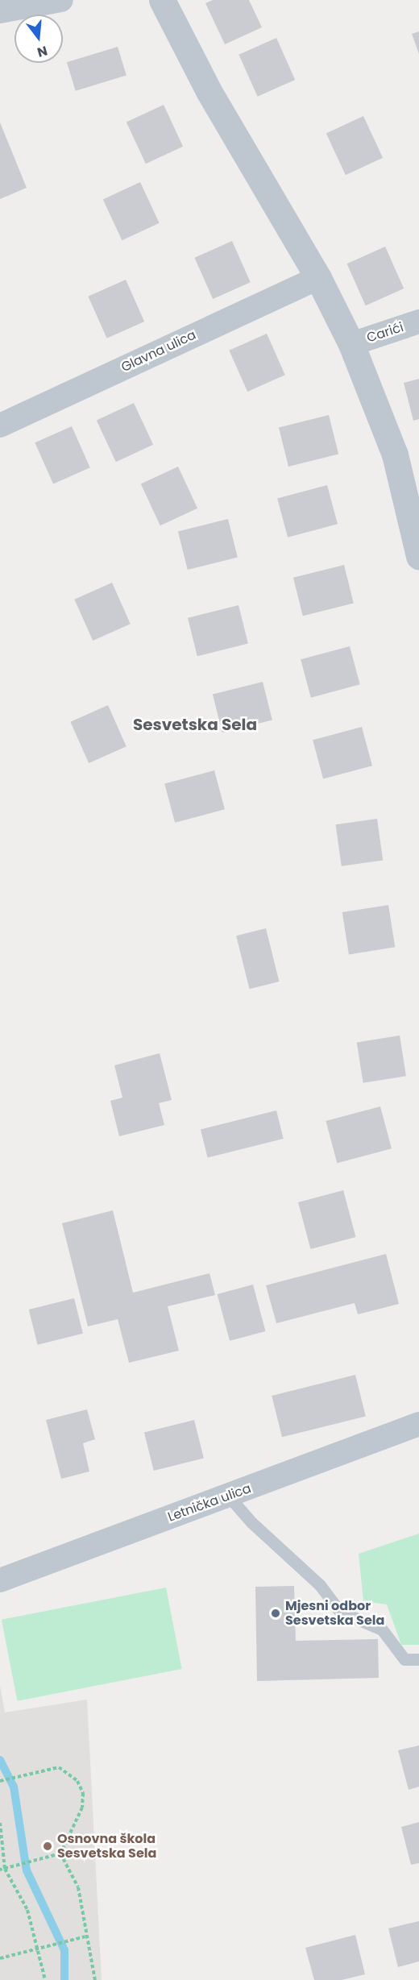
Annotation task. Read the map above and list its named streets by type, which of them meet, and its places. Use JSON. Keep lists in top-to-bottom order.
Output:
{
  "streets": {
    "street": ["Carići", "Glavna ulica", "Letnička ulica"]
  },
  "districts": ["Sesvetska Sela"],
  "places": ["Mjesni odbor Sesvetska Sela", "Osnovna škola Sesvetska Sela"],
  "north": "bottom"
}
